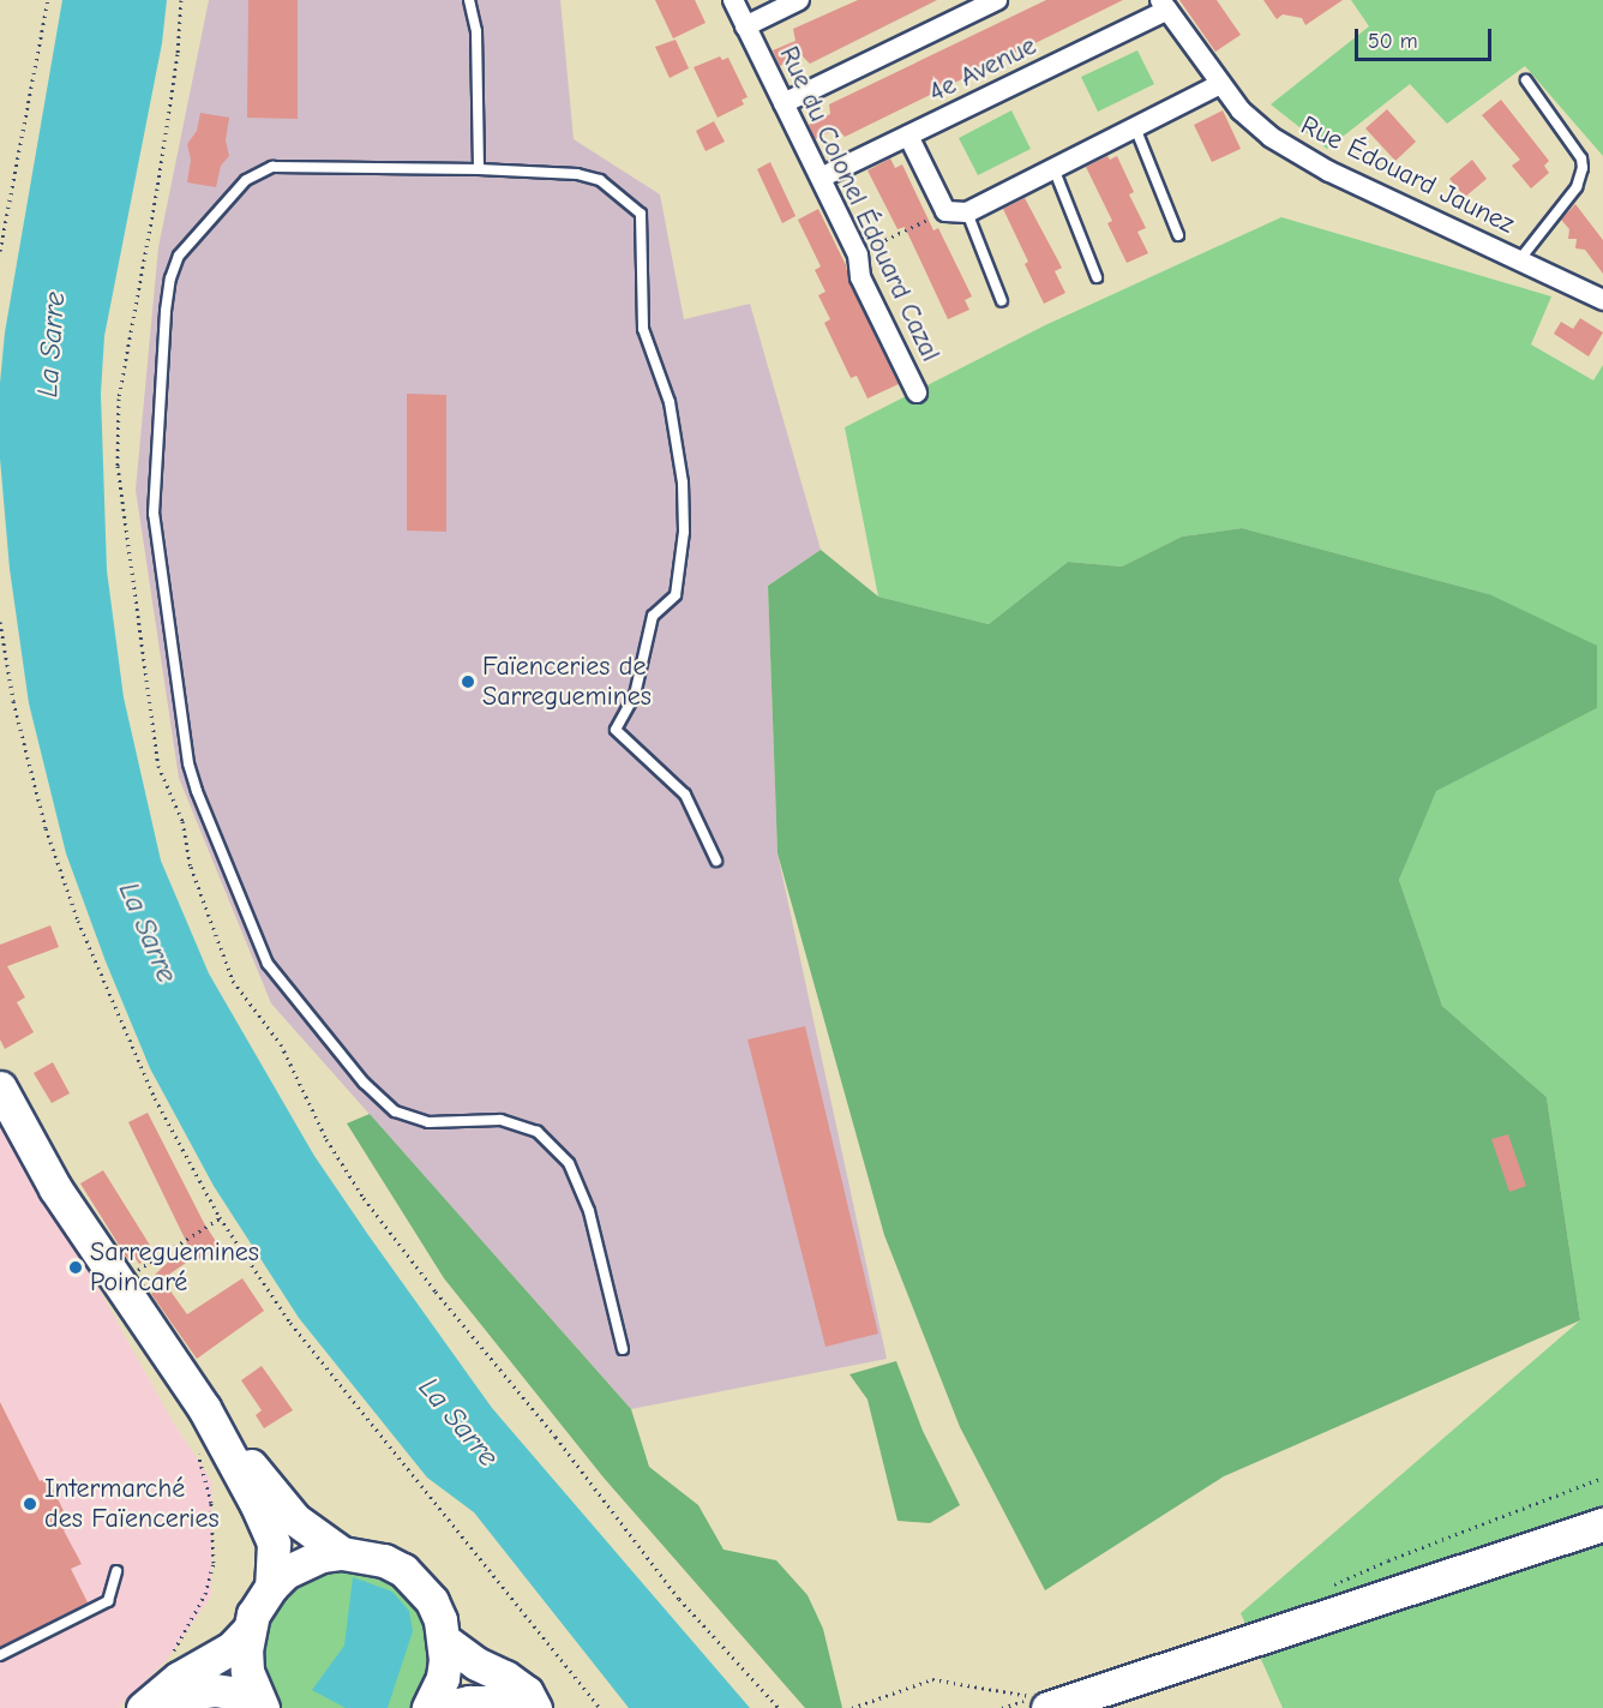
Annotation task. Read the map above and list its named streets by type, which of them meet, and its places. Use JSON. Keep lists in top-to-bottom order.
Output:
{
  "streets": {
    "street": ["4e Avenue", "Rue Édouard Jaunez", "Rue du Colonel Édouard Cazal"]
  },
  "crossings": [
    ["4e Avenue", "Rue Édouard Jaunez"],
    ["4e Avenue", "Rue du Colonel Édouard Cazal"]
  ],
  "water": ["La Sarre"],
  "places": ["Faïenceries de Sarreguemines", "Sarreguemines Poincaré", "Intermarché des Faïenceries"],
  "scale_bar": "50 m"
}
